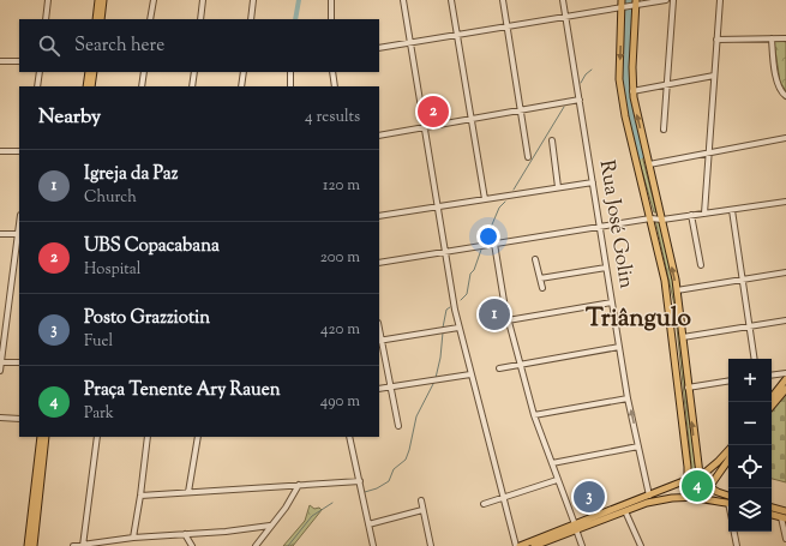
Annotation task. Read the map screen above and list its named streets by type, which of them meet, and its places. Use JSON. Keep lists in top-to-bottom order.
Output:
{
  "streets": {
    "street": ["Rua José Golin"]
  },
  "districts": ["Triângulo"],
  "page": {
    "search": "Search here",
    "heading": ["Nearby", "4 results"],
    "pins": [
      "2",
      "1",
      "4",
      "3"
    ],
    "list": [
      {
        "mark": "1",
        "name": "Igreja da Paz",
        "note": "Church",
        "value": "120 m"
      },
      {
        "mark": "2",
        "name": "UBS Copacabana",
        "note": "Hospital",
        "value": "200 m"
      },
      {
        "mark": "3",
        "name": "Posto Grazziotin",
        "note": "Fuel",
        "value": "420 m"
      },
      {
        "mark": "4",
        "name": "Praça Tenente Ary Rauen",
        "note": "Park",
        "value": "490 m"
      }
    ],
    "map_buttons": ["+", "−"]
  }
}
